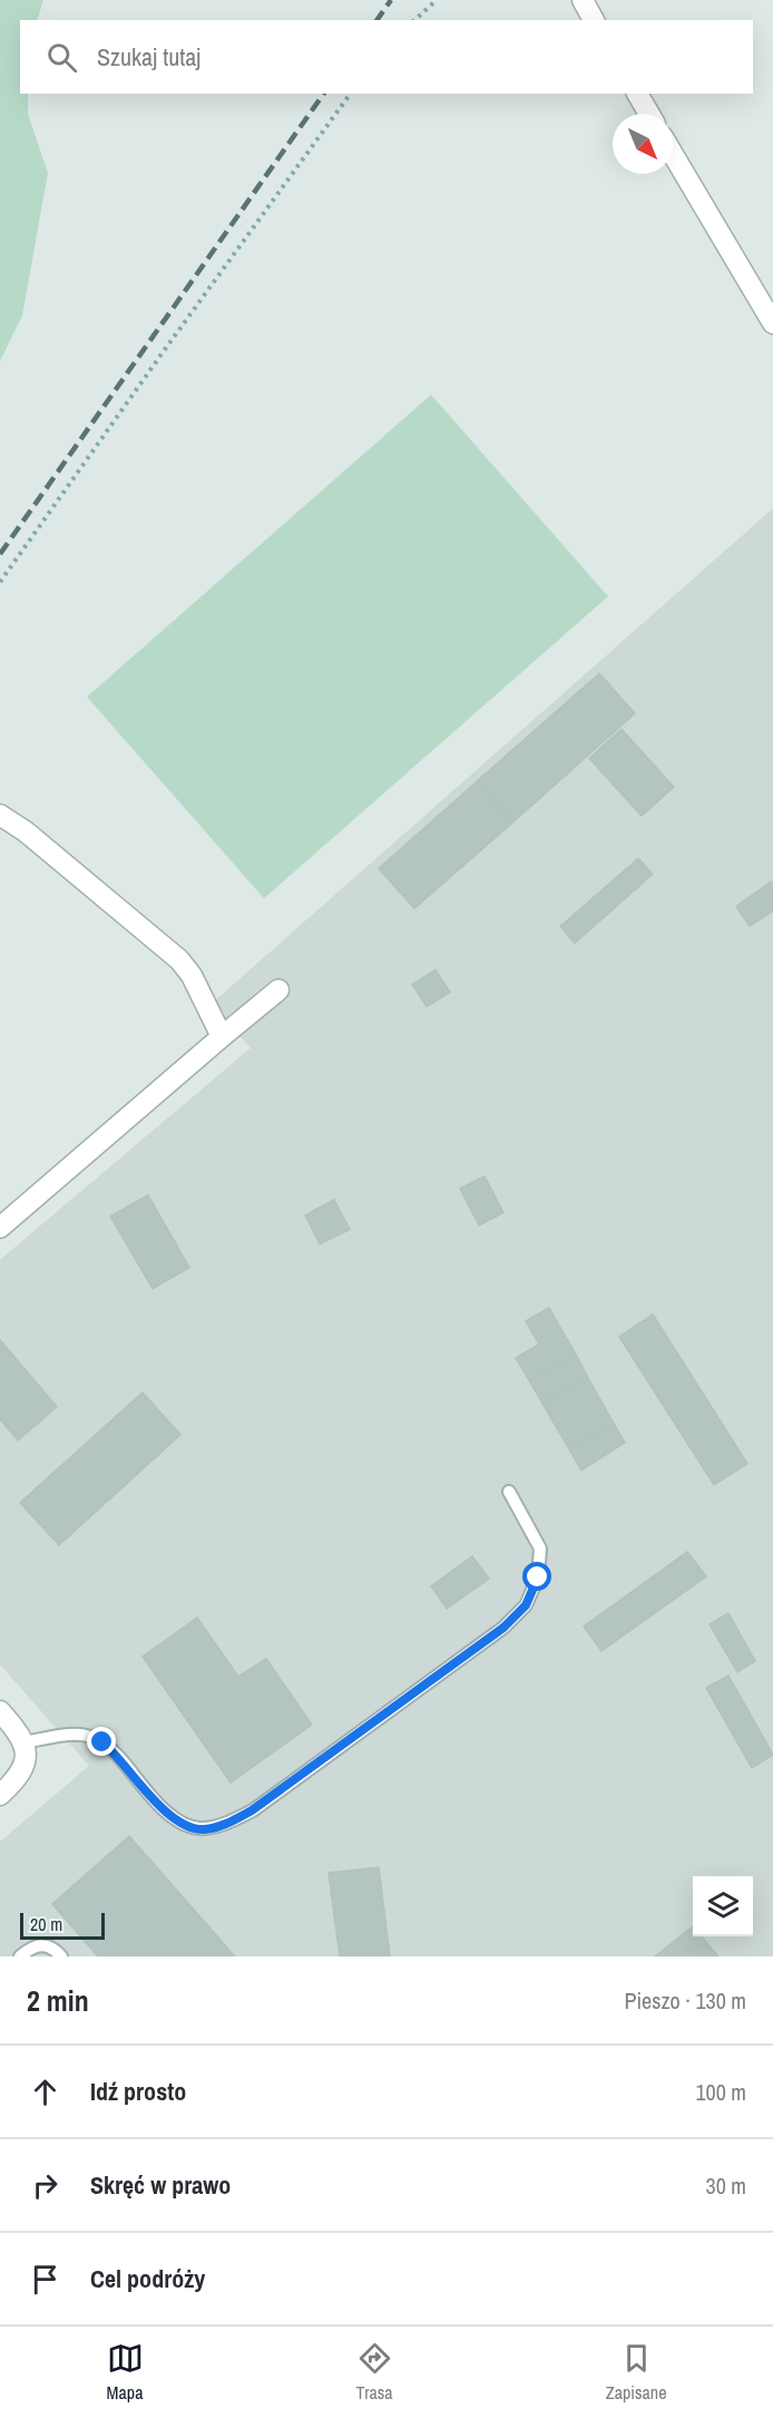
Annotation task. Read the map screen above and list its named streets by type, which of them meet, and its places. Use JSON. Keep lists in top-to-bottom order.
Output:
{
  "scale_bar": "20 m",
  "north": "bottom right",
  "page": {
    "search": "Szukaj tutaj",
    "scale": "20 m",
    "heading": ["2 min", "Pieszo · 130 m"],
    "list": [
      ["Idź prosto", "100 m"],
      ["Skręć w prawo", "30 m"],
      "Cel podróży"
    ],
    "nav": ["Mapa", "Trasa", "Zapisane"]
  }
}
